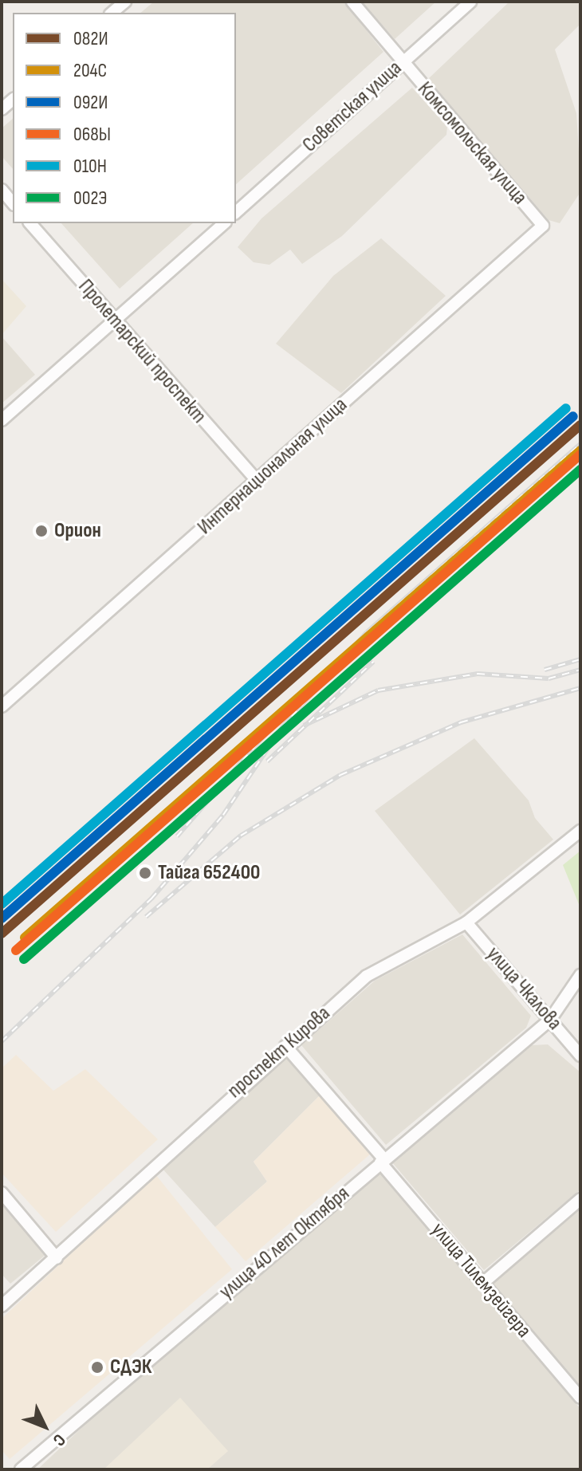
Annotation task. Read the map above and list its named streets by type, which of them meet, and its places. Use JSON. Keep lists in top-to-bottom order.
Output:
{
  "streets": {
    "street": [
      "Советская улица",
      "Комсомольская улица",
      "Пролетарский проспект",
      "Интернациональная улица",
      "улица Чкалова",
      "проспект Кирова",
      "улица 40 лет Октября",
      "улица Тилемзейгера"
    ]
  },
  "crossings": [
    ["Советская улица", "Комсомольская улица"],
    ["Комсомольская улица", "Интернациональная улица"],
    ["Пролетарский проспект", "Интернациональная улица"],
    ["улица Чкалова", "проспект Кирова"],
    ["улица Чкалова", "улица 40 лет Октября"],
    ["проспект Кирова", "улица Тилемзейгера"],
    ["улица 40 лет Октября", "улица Тилемзейгера"]
  ],
  "places": ["Орион", "Тайга 652400", "СДЭК"],
  "lines": [
    "transit line 010Н",
    "transit line 092И",
    "transit line 082И",
    "transit line 204С",
    "transit line 068Ы",
    "transit line 002Э"
  ],
  "legend": [
    "082И",
    "204С",
    "092И",
    "068Ы",
    "010Н",
    "002Э"
  ],
  "north": "bottom right"
}
